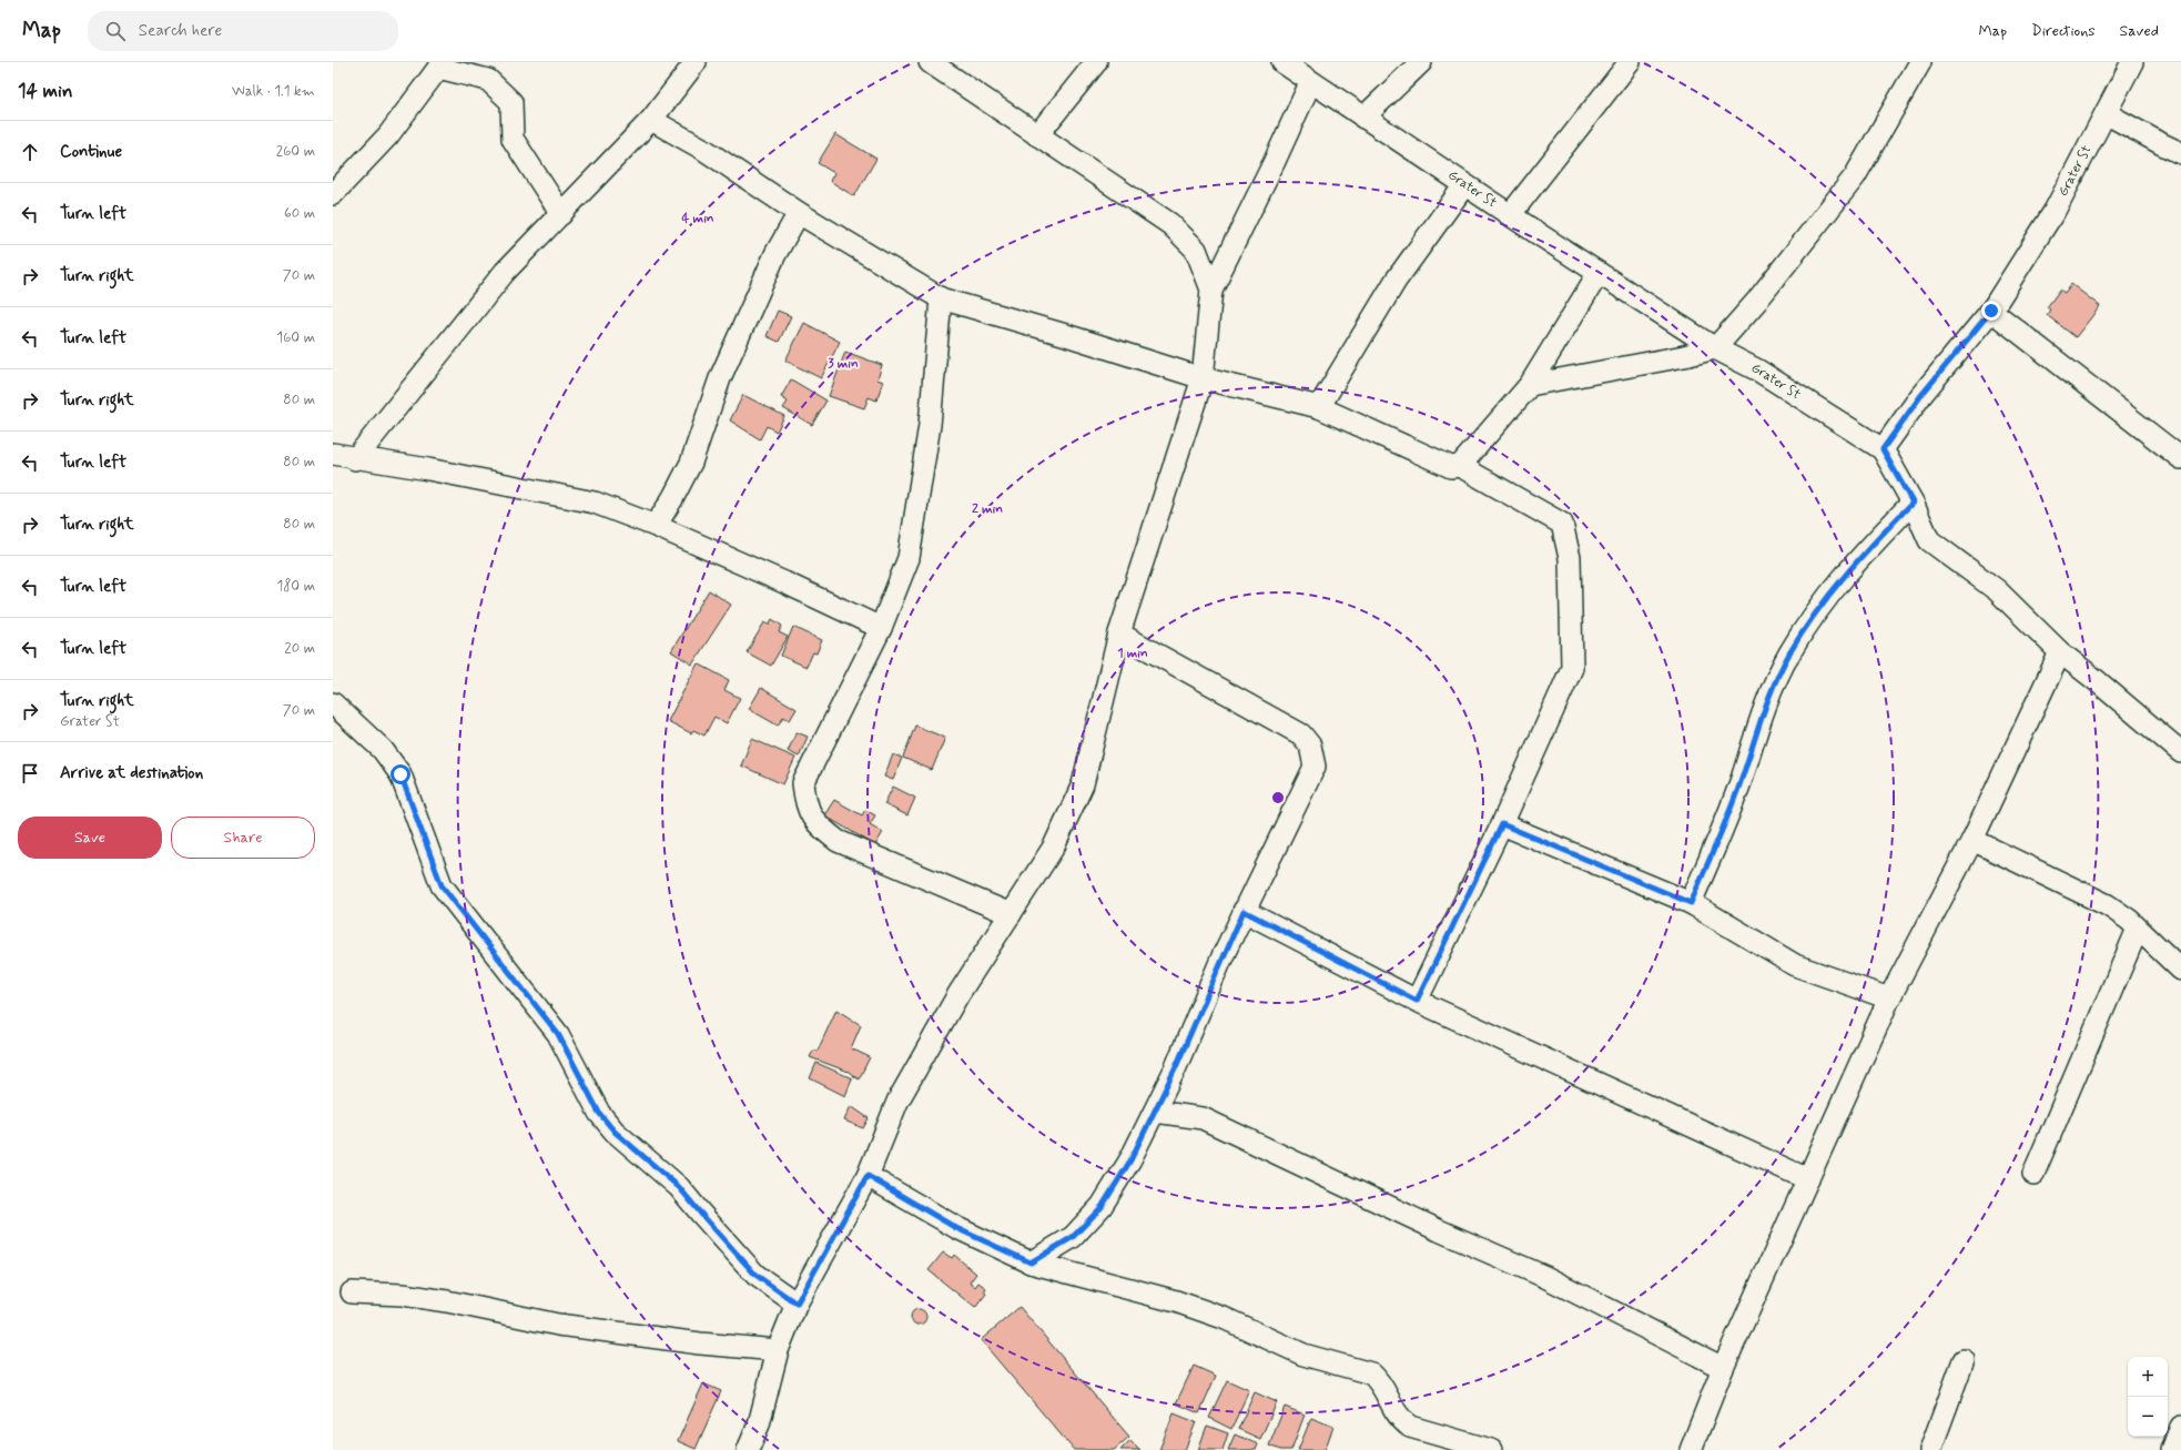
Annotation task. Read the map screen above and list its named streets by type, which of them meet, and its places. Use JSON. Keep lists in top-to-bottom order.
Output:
{
  "streets": {
    "street": ["Grater St"]
  },
  "page": {
    "header": "Map",
    "search": "Search here",
    "nav": ["Map", "Directions", "Saved"],
    "heading": ["14 min", "Walk · 1.1 km"],
    "list": [
      ["Continue", "260 m"],
      ["Turn left", "60 m"],
      ["Turn right", "70 m"],
      ["Turn left", "160 m"],
      ["Turn right", "80 m"],
      ["Turn left", "80 m"],
      ["Turn right", "80 m"],
      ["Turn left", "180 m"],
      ["Turn left", "20 m"],
      ["Turn right", "Grater St", "70 m"],
      "Arrive at destination"
    ],
    "buttons": ["Save", "Share"],
    "map_buttons": ["+", "−"]
  },
  "rings": [
    "4 min",
    "3 min",
    "2 min",
    "1 min"
  ]
}
